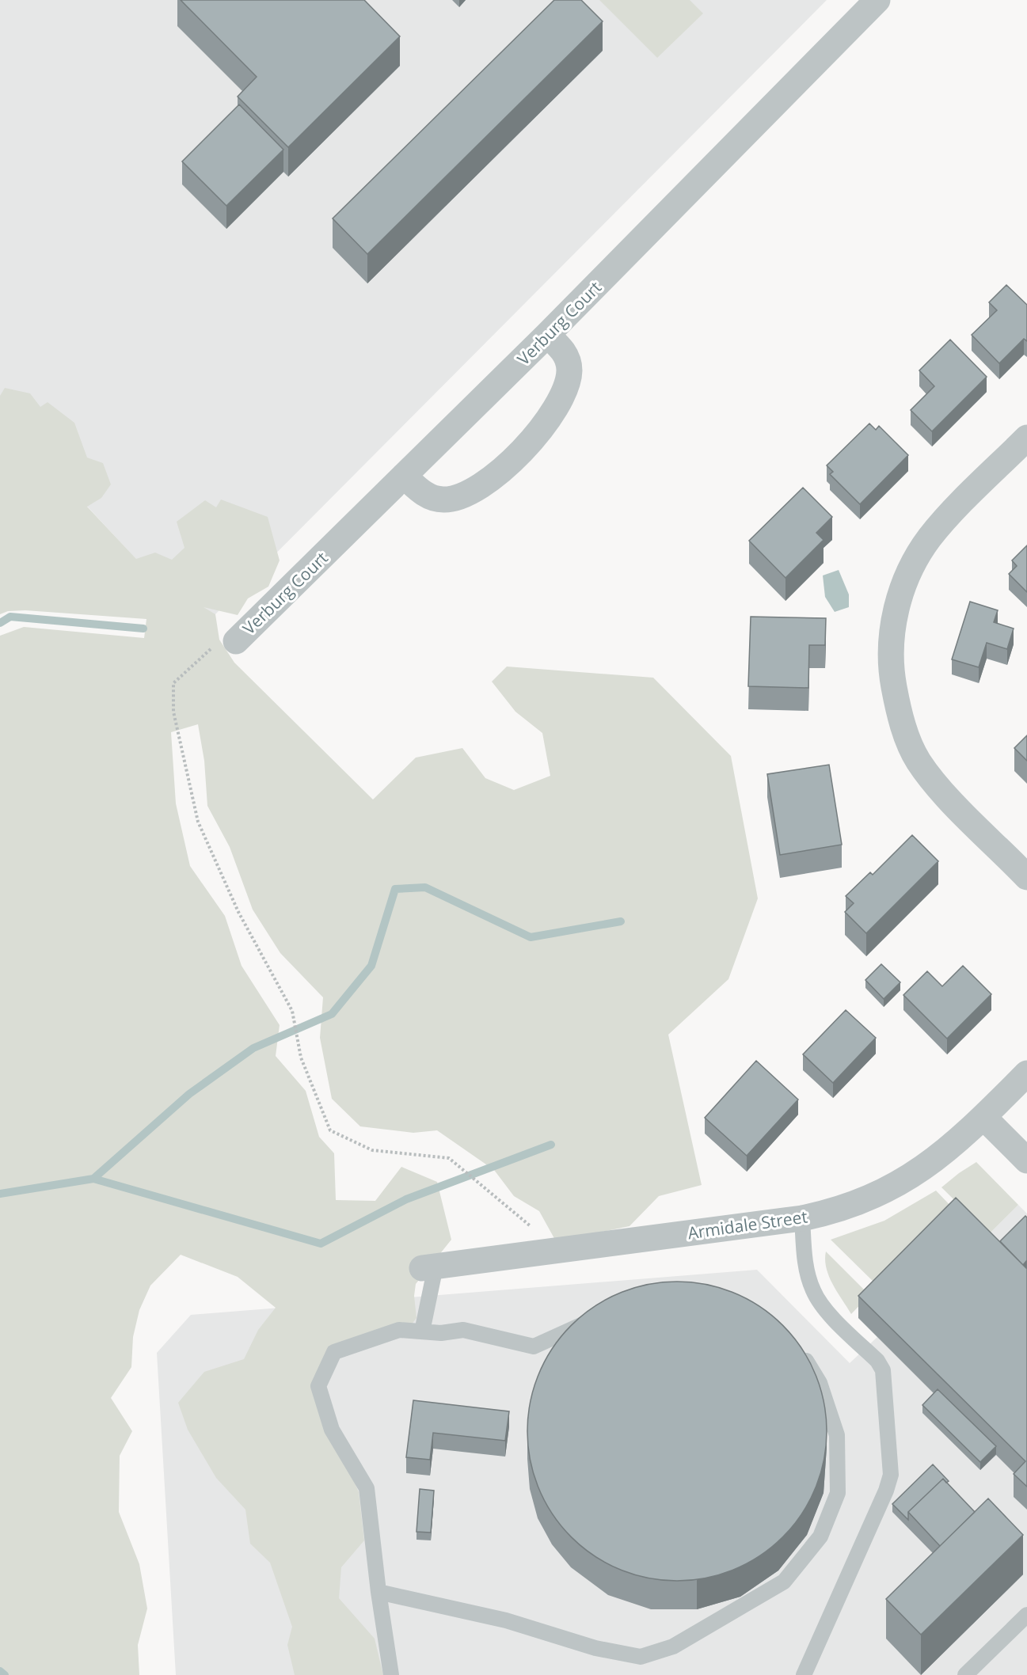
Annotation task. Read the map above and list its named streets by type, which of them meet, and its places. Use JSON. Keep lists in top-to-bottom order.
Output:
{
  "streets": {
    "street": ["Verburg Court", "Armidale Street"]
  }
}
